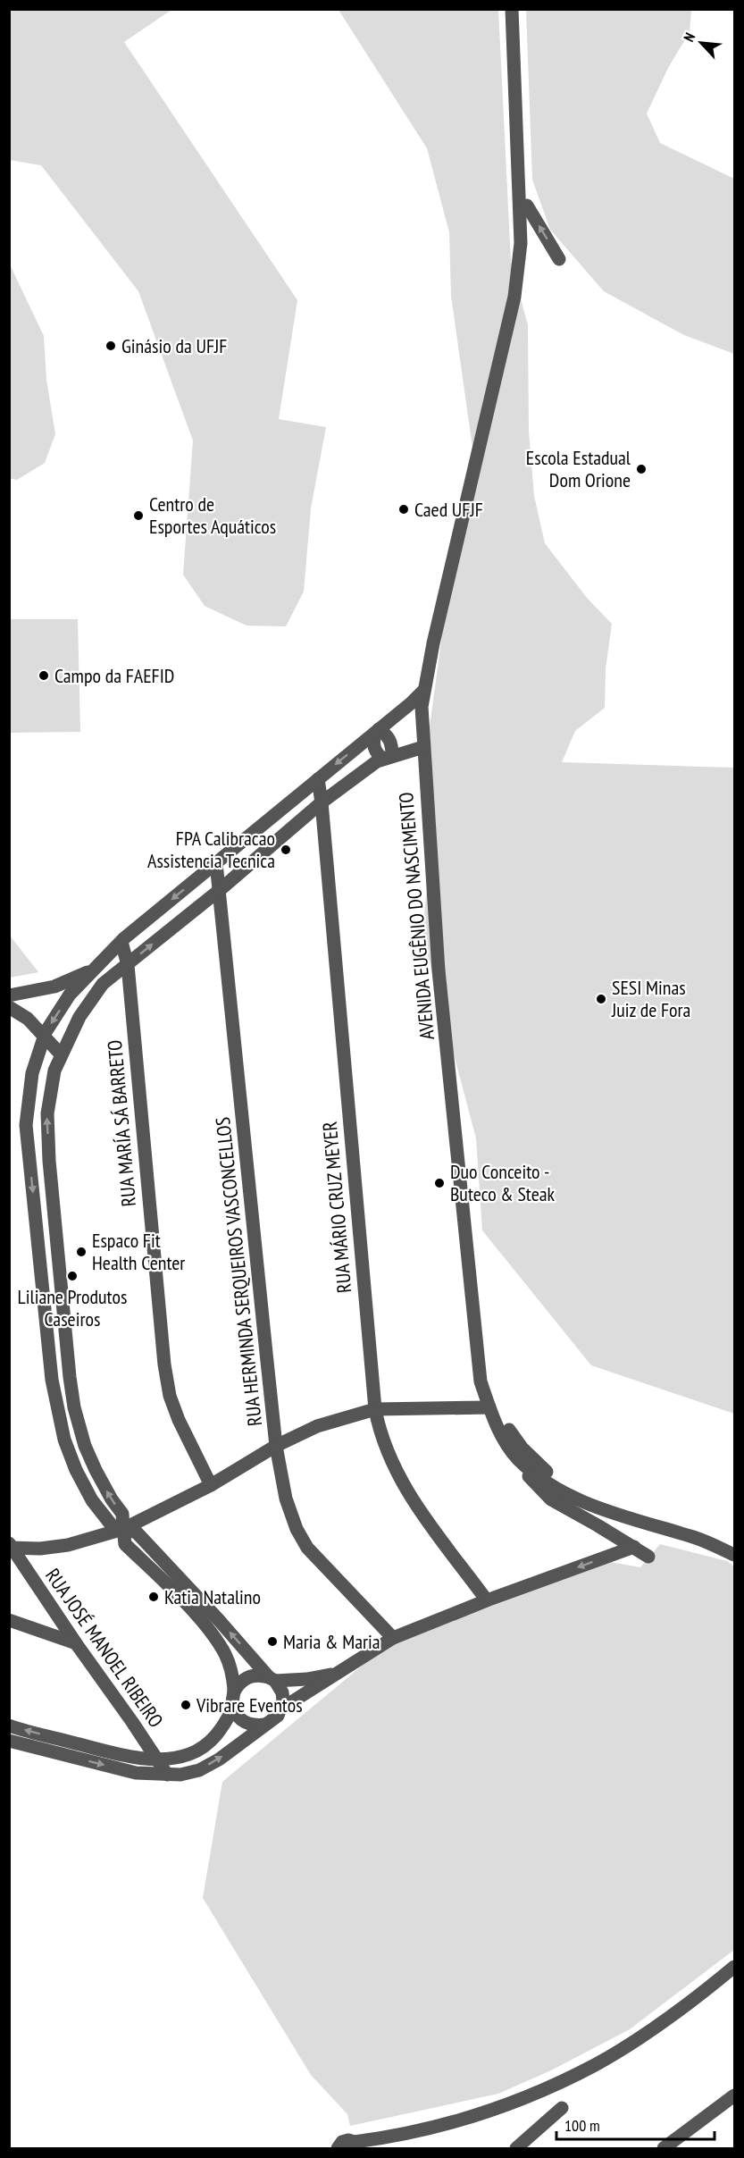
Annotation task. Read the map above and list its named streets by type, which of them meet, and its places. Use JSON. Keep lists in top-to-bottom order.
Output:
{
  "streets": {
    "street": [
      "AVENIDA EUGÊNIO DO NASCIMENTO",
      "RUA MARÍA SÁ BARRETO",
      "RUA MÁRIO CRUZ MEYER",
      "RUA HERMINDA SERQUEIROS VASCONCELLOS",
      "RUA JOSÉ MANOEL RIBEIRO"
    ]
  },
  "places": [
    "Ginásio da UFJF",
    "Escola Estadual Dom Orione",
    "Caed UFJF",
    "Centro de Esportes Aquáticos",
    "Campo da FAEFID",
    "FPA Calibracao Assistencia Tecnica",
    "SESI Minas Juiz de Fora",
    "Duo Conceito - Buteco & Steak",
    "Espaco Fit Health Center",
    "Liliane Produtos Caseiros",
    "Katia Natalino",
    "Maria & Maria",
    "Vibrare Eventos"
  ],
  "scale_bar": "100 m",
  "north": "top left"
}
